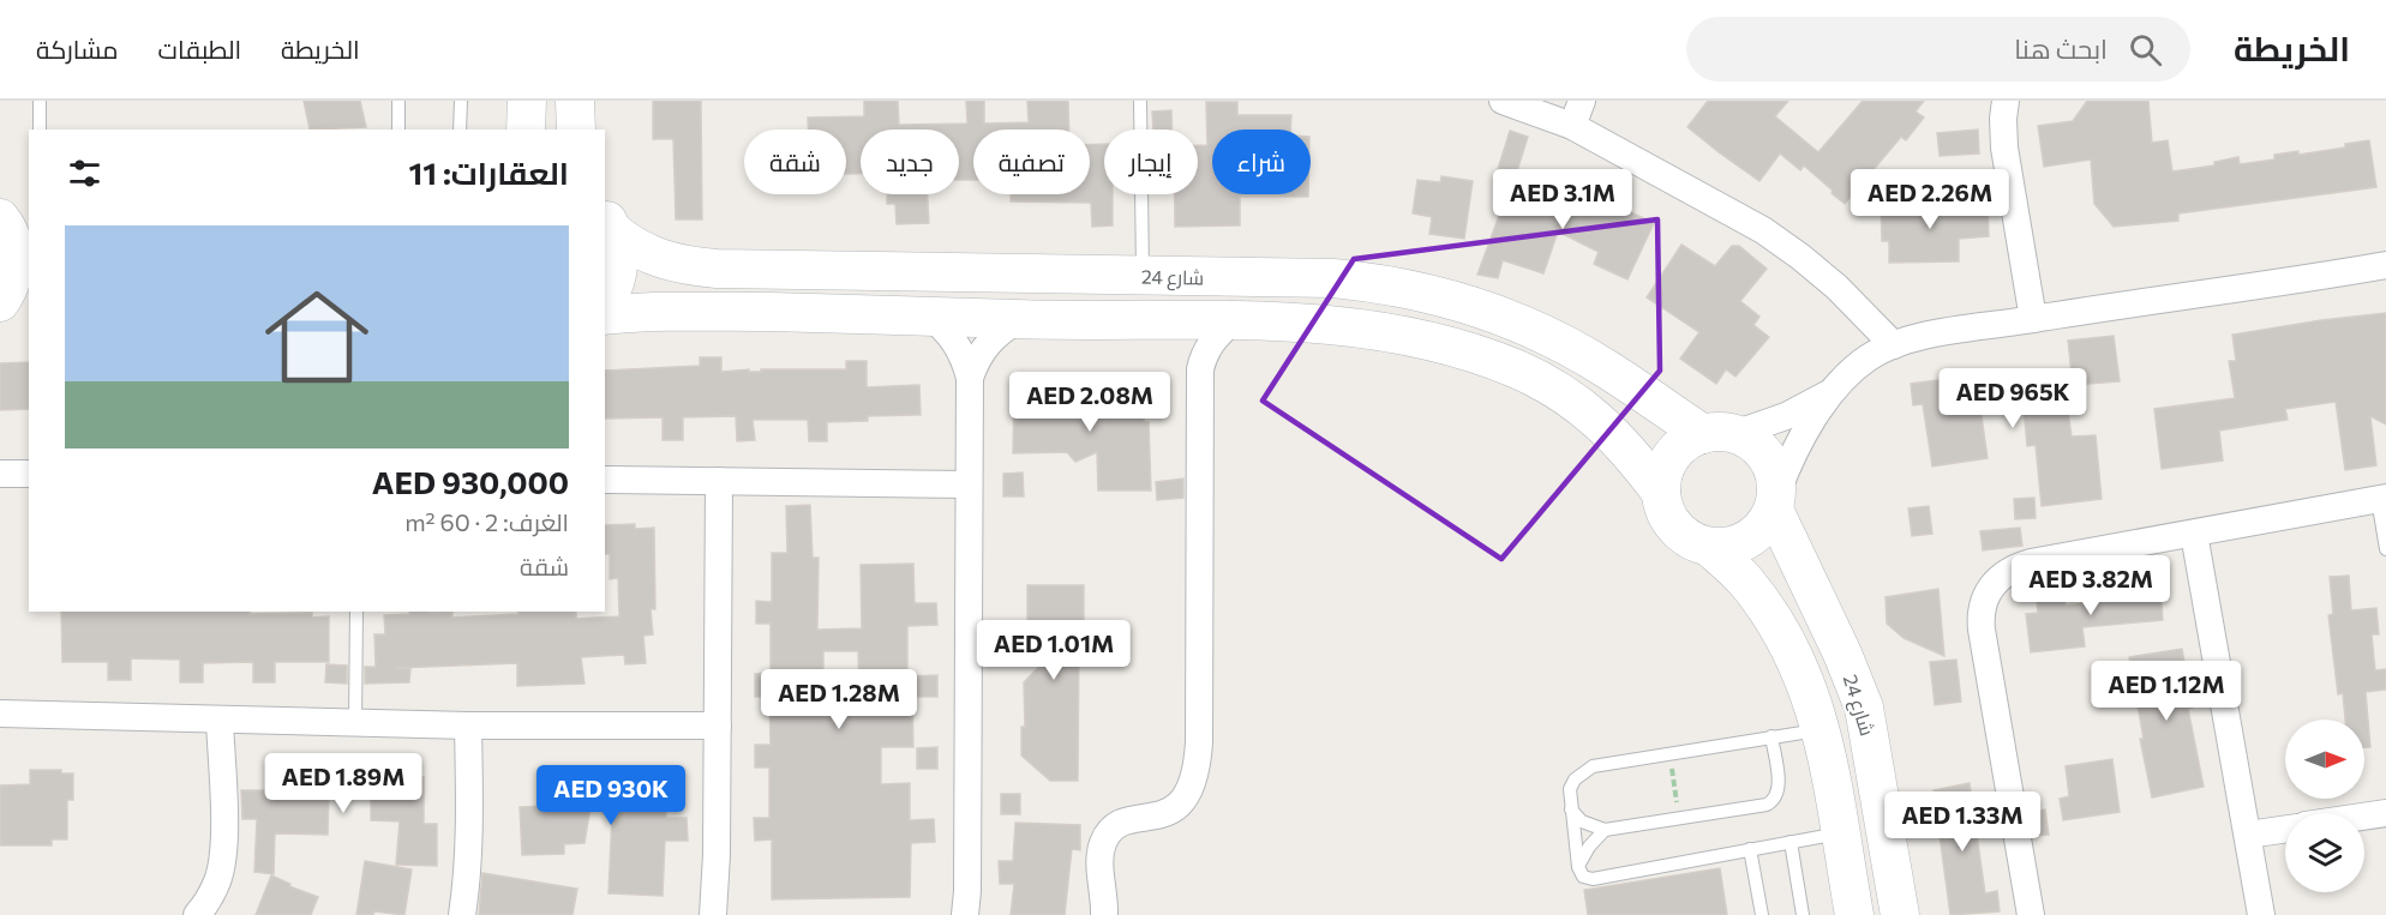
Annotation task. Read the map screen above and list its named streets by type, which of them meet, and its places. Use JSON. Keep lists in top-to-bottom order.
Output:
{
  "streets": {
    "street": ["شارع 24"]
  },
  "north": "right",
  "page": {
    "header": "الخريطة",
    "search": "ابحث هنا",
    "nav": ["الخريطة", "الطبقات", "مشاركة"],
    "chip": [
      "شراء",
      "إيجار",
      "تصفية",
      "جديد",
      "شقة"
    ],
    "heading": "العقارات: 11",
    "price": [
      "AED 3.1M",
      "AED 2.26M",
      "AED 965K",
      "AED 2.08M",
      "AED 3.82M",
      "AED 1.01M",
      "AED 1.12M",
      "AED 1.28M",
      "AED 1.89M",
      "AED 930K",
      "AED 1.33M"
    ],
    "list": [
      {
        "name": "AED 930,000",
        "note": "الغرف: 2 · 60 m² · شقة"
      }
    ]
  }
}
